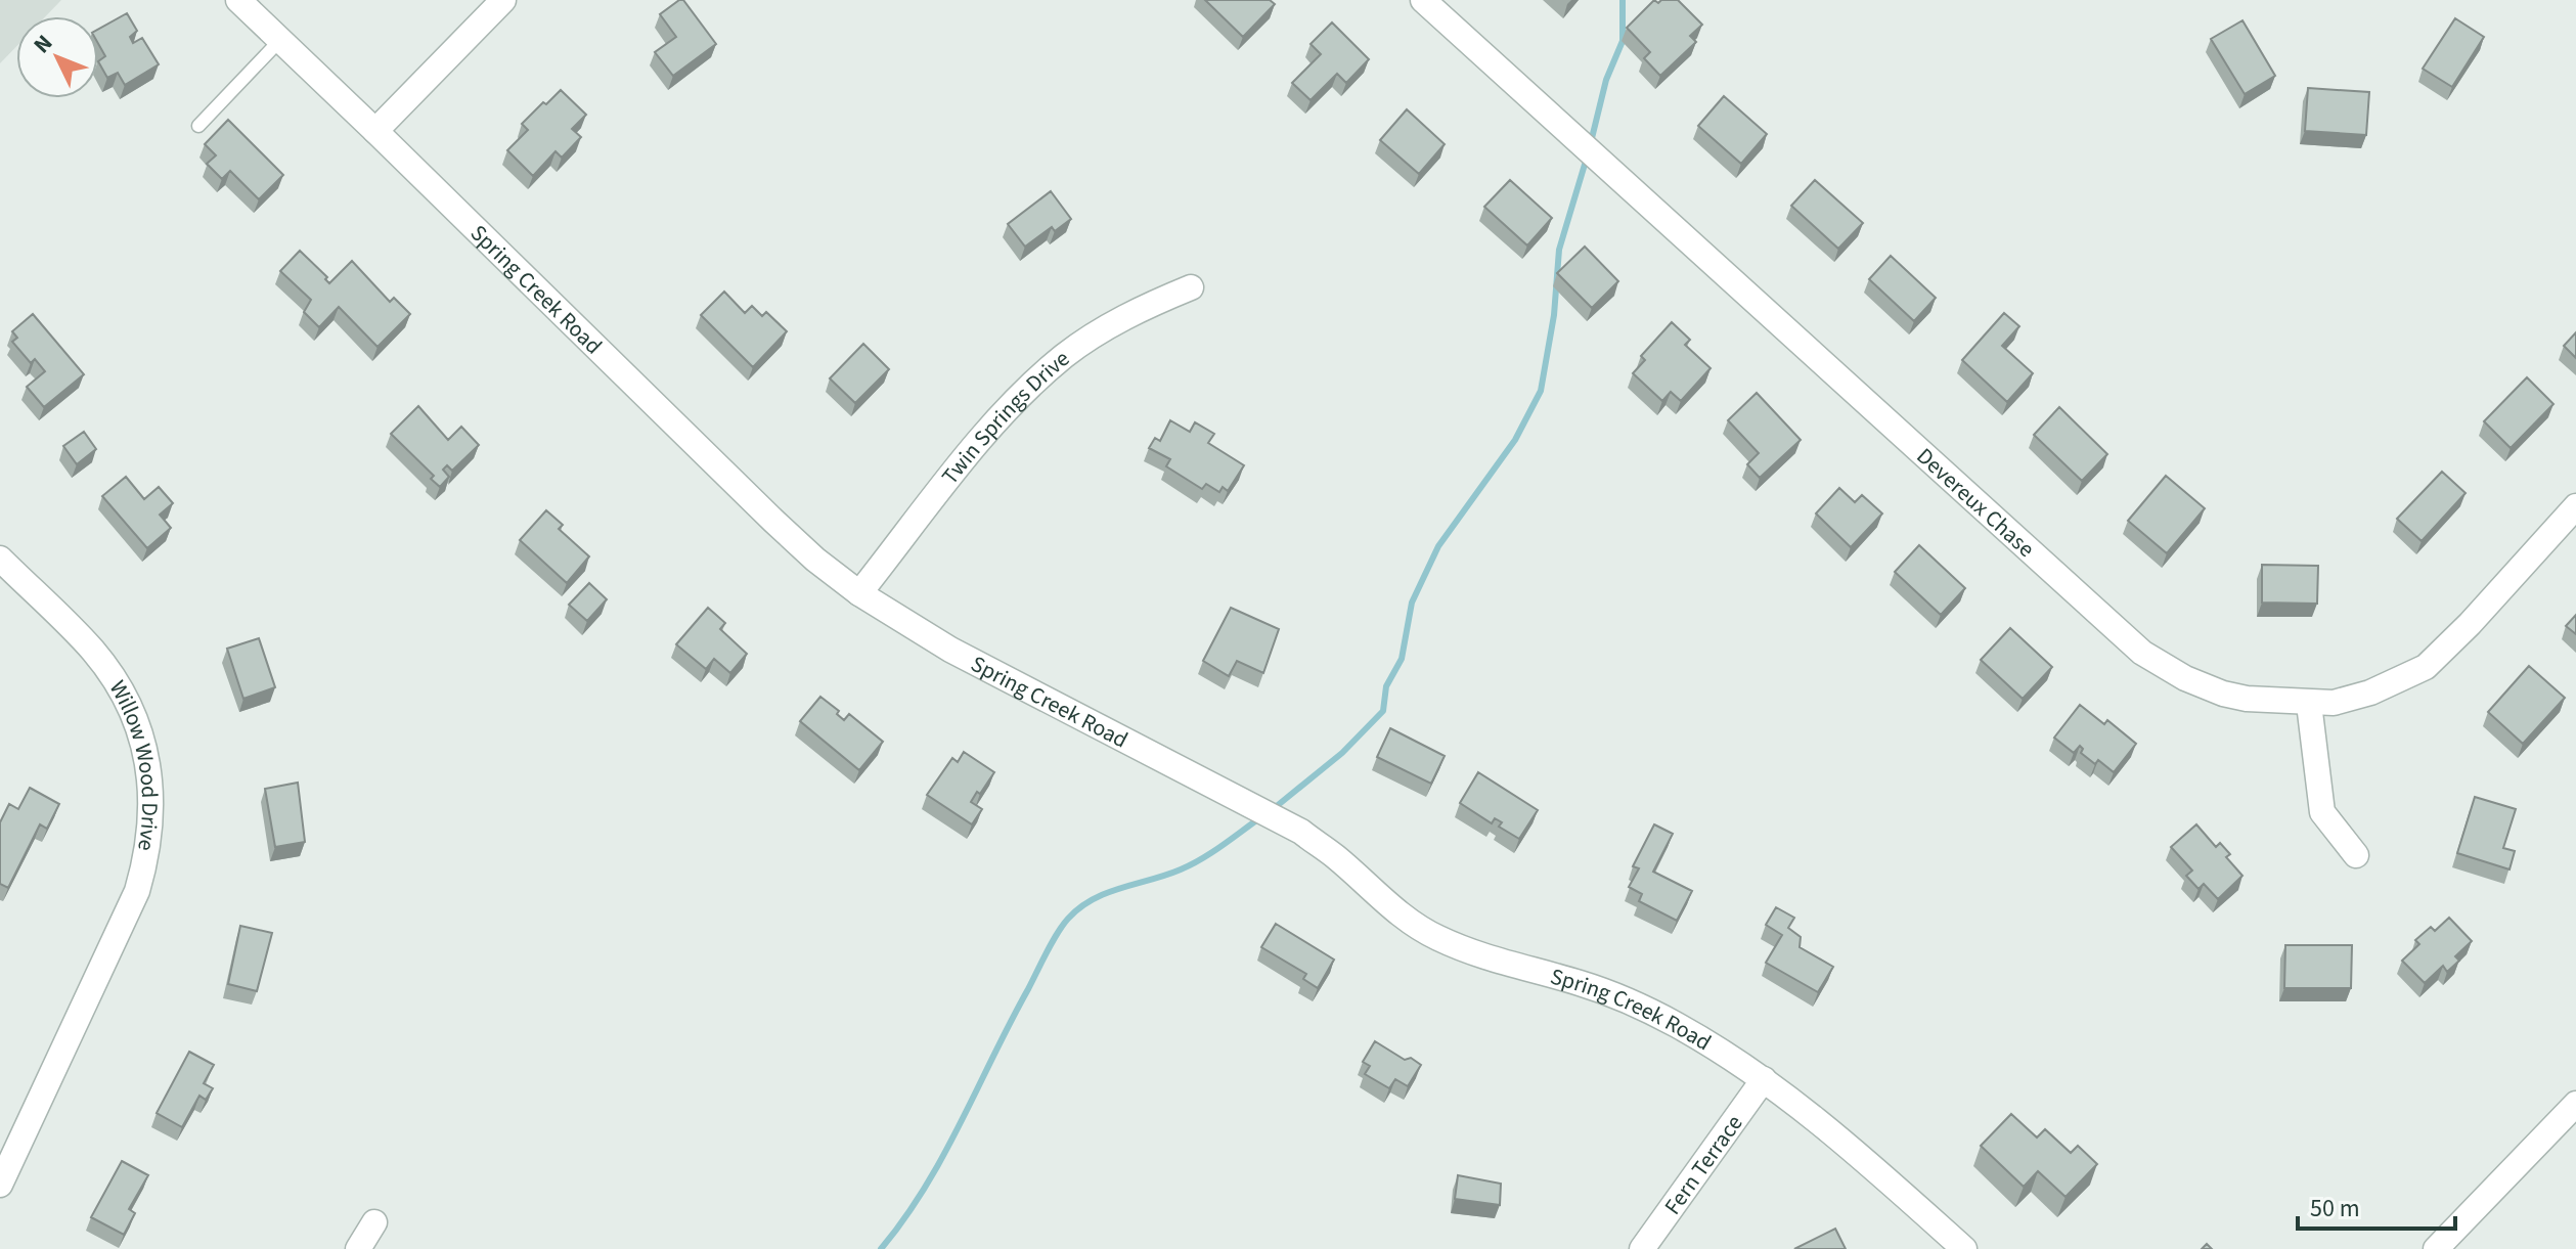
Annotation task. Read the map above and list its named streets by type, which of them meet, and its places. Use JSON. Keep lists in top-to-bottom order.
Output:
{
  "streets": {
    "street": [
      "Spring Creek Road",
      "Twin Springs Drive",
      "Devereux Chase",
      "Willow Wood Drive",
      "Fern Terrace"
    ]
  },
  "crossings": [
    ["Spring Creek Road", "Twin Springs Drive"],
    ["Spring Creek Road", "Fern Terrace"]
  ],
  "scale_bar": "50 m",
  "north": "top left"
}
